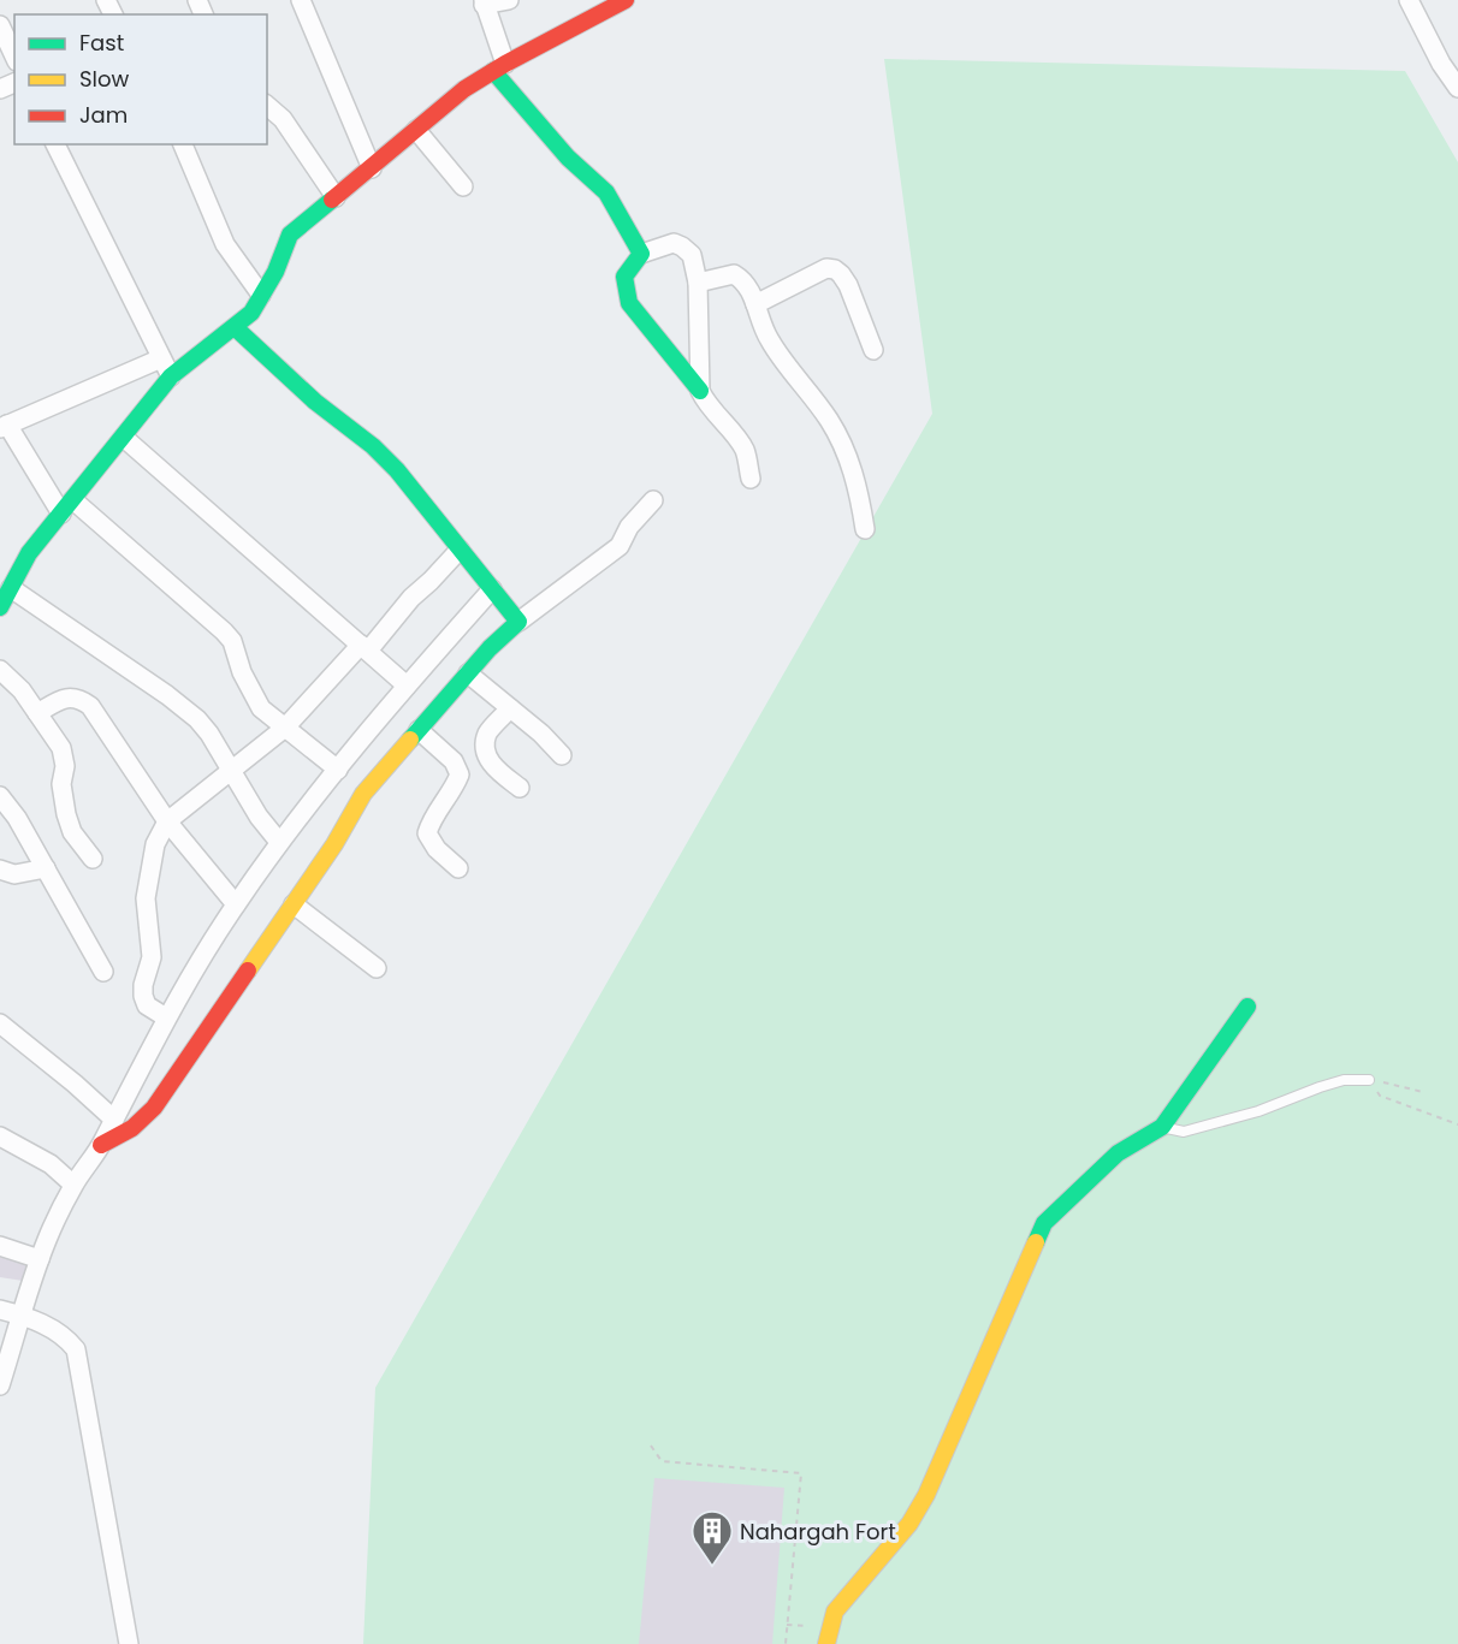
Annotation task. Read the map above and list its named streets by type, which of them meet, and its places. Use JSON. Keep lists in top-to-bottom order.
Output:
{
  "places": {
    "building": ["Nahargah Fort"]
  },
  "legend": ["Fast", "Slow", "Jam"]
}
